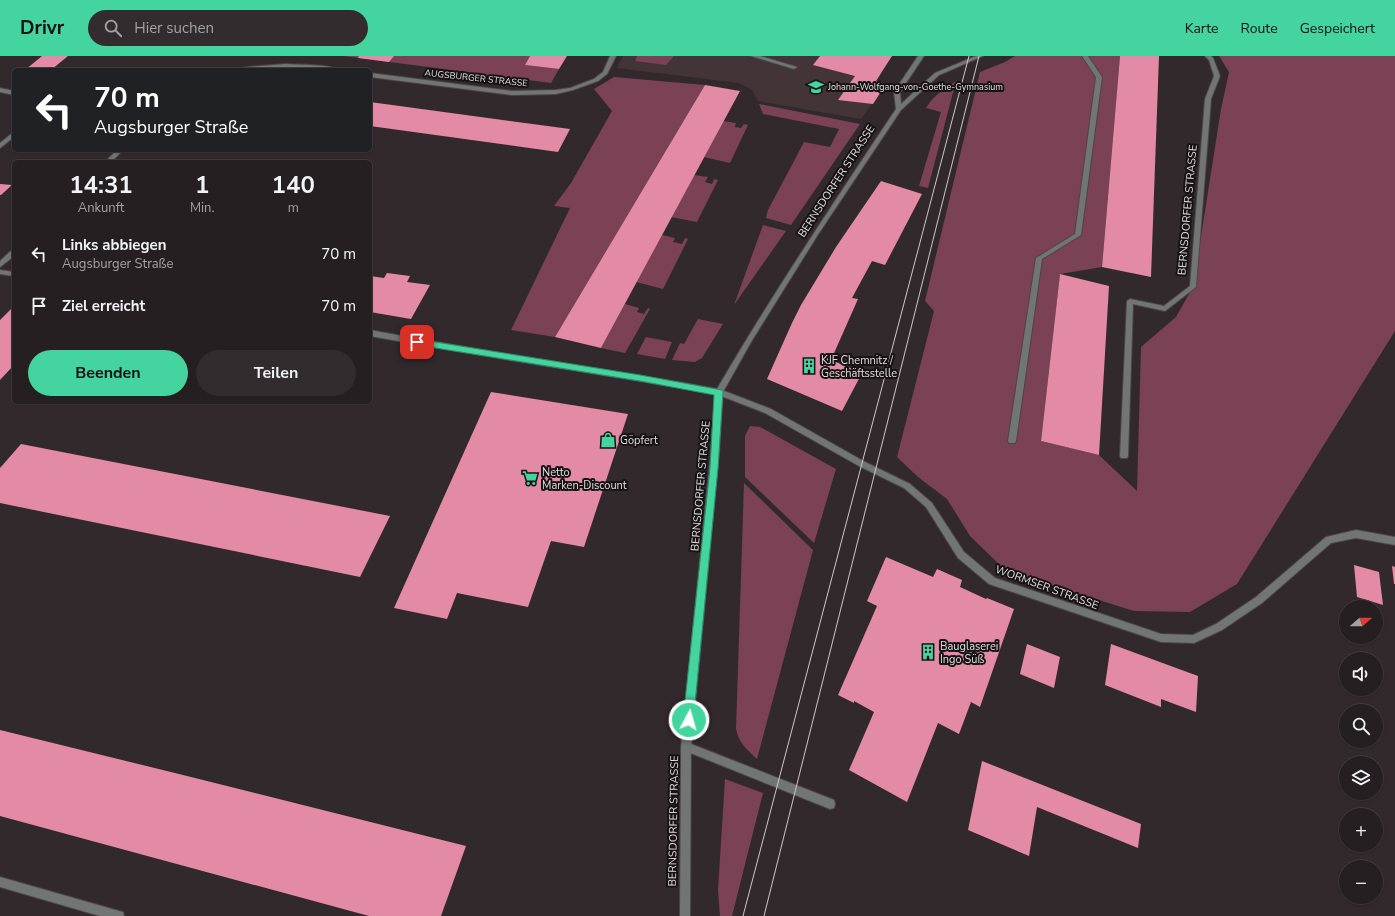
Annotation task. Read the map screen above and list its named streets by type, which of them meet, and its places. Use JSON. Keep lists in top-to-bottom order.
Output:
{
  "streets": {
    "street": ["AUGSBURGER STRASSE", "BERNSDORFER STRASSE", "WORMSER STRASSE"]
  },
  "crossings": [
    ["BERNSDORFER STRASSE", "WORMSER STRASSE"]
  ],
  "places": {
    "school or university": ["Johann-Wolfgang-von-Goethe-Gymnasium"],
    "building": ["KJF Chemnitz / Geschäftsstelle", "Bauglaserei Ingo Süß"],
    "shop": ["Göpfert"],
    "supermarket": ["Netto Marken-Discount"]
  },
  "north": "right",
  "page": {
    "header": "Drivr",
    "search": "Hier suchen",
    "nav": ["Karte", "Route", "Gespeichert"],
    "turn": ["70 m", "Augsburger Straße"],
    "eta": [
      "14:31",
      "Ankunft",
      "1",
      "Min.",
      "140",
      "m"
    ],
    "list": [
      {
        "name": "Links abbiegen",
        "note": "Augsburger Straße",
        "value": "70 m"
      },
      {
        "name": "Ziel erreicht",
        "value": "70 m"
      }
    ],
    "buttons": ["Beenden", "Teilen"],
    "map_buttons": ["+", "−"]
  }
}
